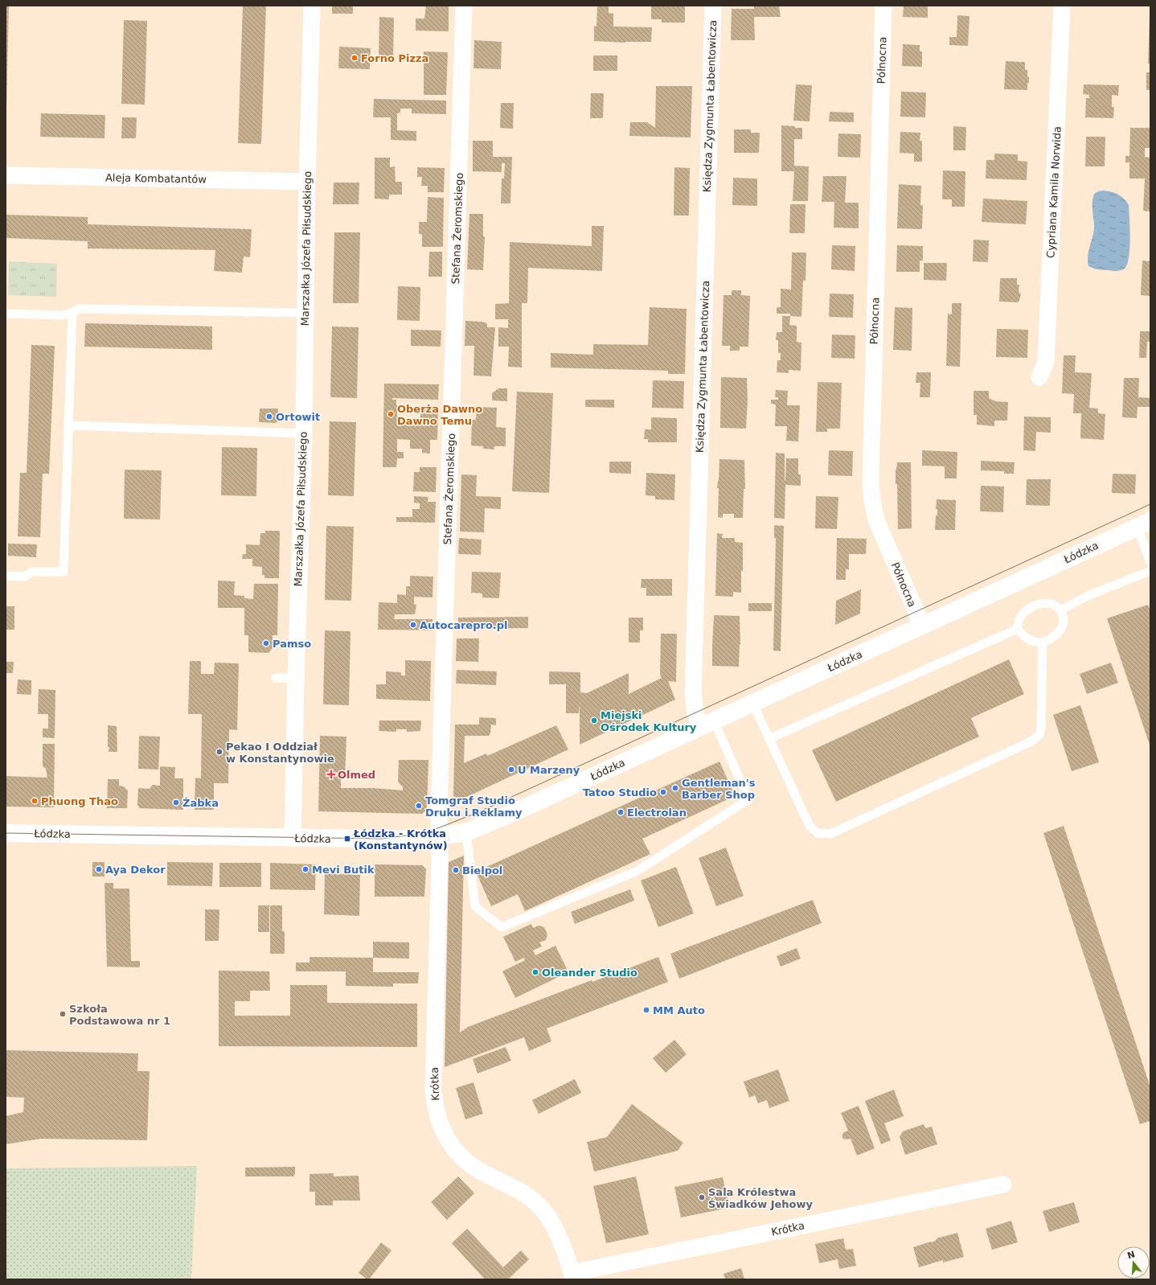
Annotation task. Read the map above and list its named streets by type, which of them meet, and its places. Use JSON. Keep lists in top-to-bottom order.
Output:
{
  "streets": {
    "main road": ["Łódzka"],
    "street": [
      "Północna",
      "Księdza Zygmunta Łabentowicza",
      "Aleja Kombatantów",
      "Cypriana Kamila Norwida",
      "Stefana Żeromskiego",
      "Marszałka Józefa Piłsudskiego",
      "Krótka"
    ]
  },
  "crossings": [
    ["Północna", "Łódzka"],
    ["Księdza Zygmunta Łabentowicza", "Łódzka"],
    ["Aleja Kombatantów", "Marszałka Józefa Piłsudskiego"],
    ["Stefana Żeromskiego", "Łódzka"],
    ["Stefana Żeromskiego", "Krótka"],
    ["Marszałka Józefa Piłsudskiego", "Łódzka"],
    ["Łódzka", "Krótka"]
  ],
  "places": {
    "other": [
      "Forno Pizza",
      "Oberża Dawno Dawno Temu",
      "Ortowit",
      "Autocarepro.pl",
      "Pamso",
      "Miejski Ośrodek Kultury",
      "Pekao I Oddział w Konstantynowie",
      "U Marzeny",
      "Gentleman's Barber Shop",
      "Tatoo Studio",
      "Phuong Thao",
      "Żabka",
      "Tomgraf Studio Druku i Reklamy",
      "Electrolan",
      "Aya Dekor",
      "Mevi Butik",
      "Bielpol",
      "Oleander Studio",
      "MM Auto",
      "Szkoła Podstawowa nr 1",
      "Sala Królestwa Świadków Jehowy"
    ],
    "health": ["Olmed"],
    "transit": ["Łódzka - Krótka (Konstantynów)"]
  },
  "north": "top"
}
